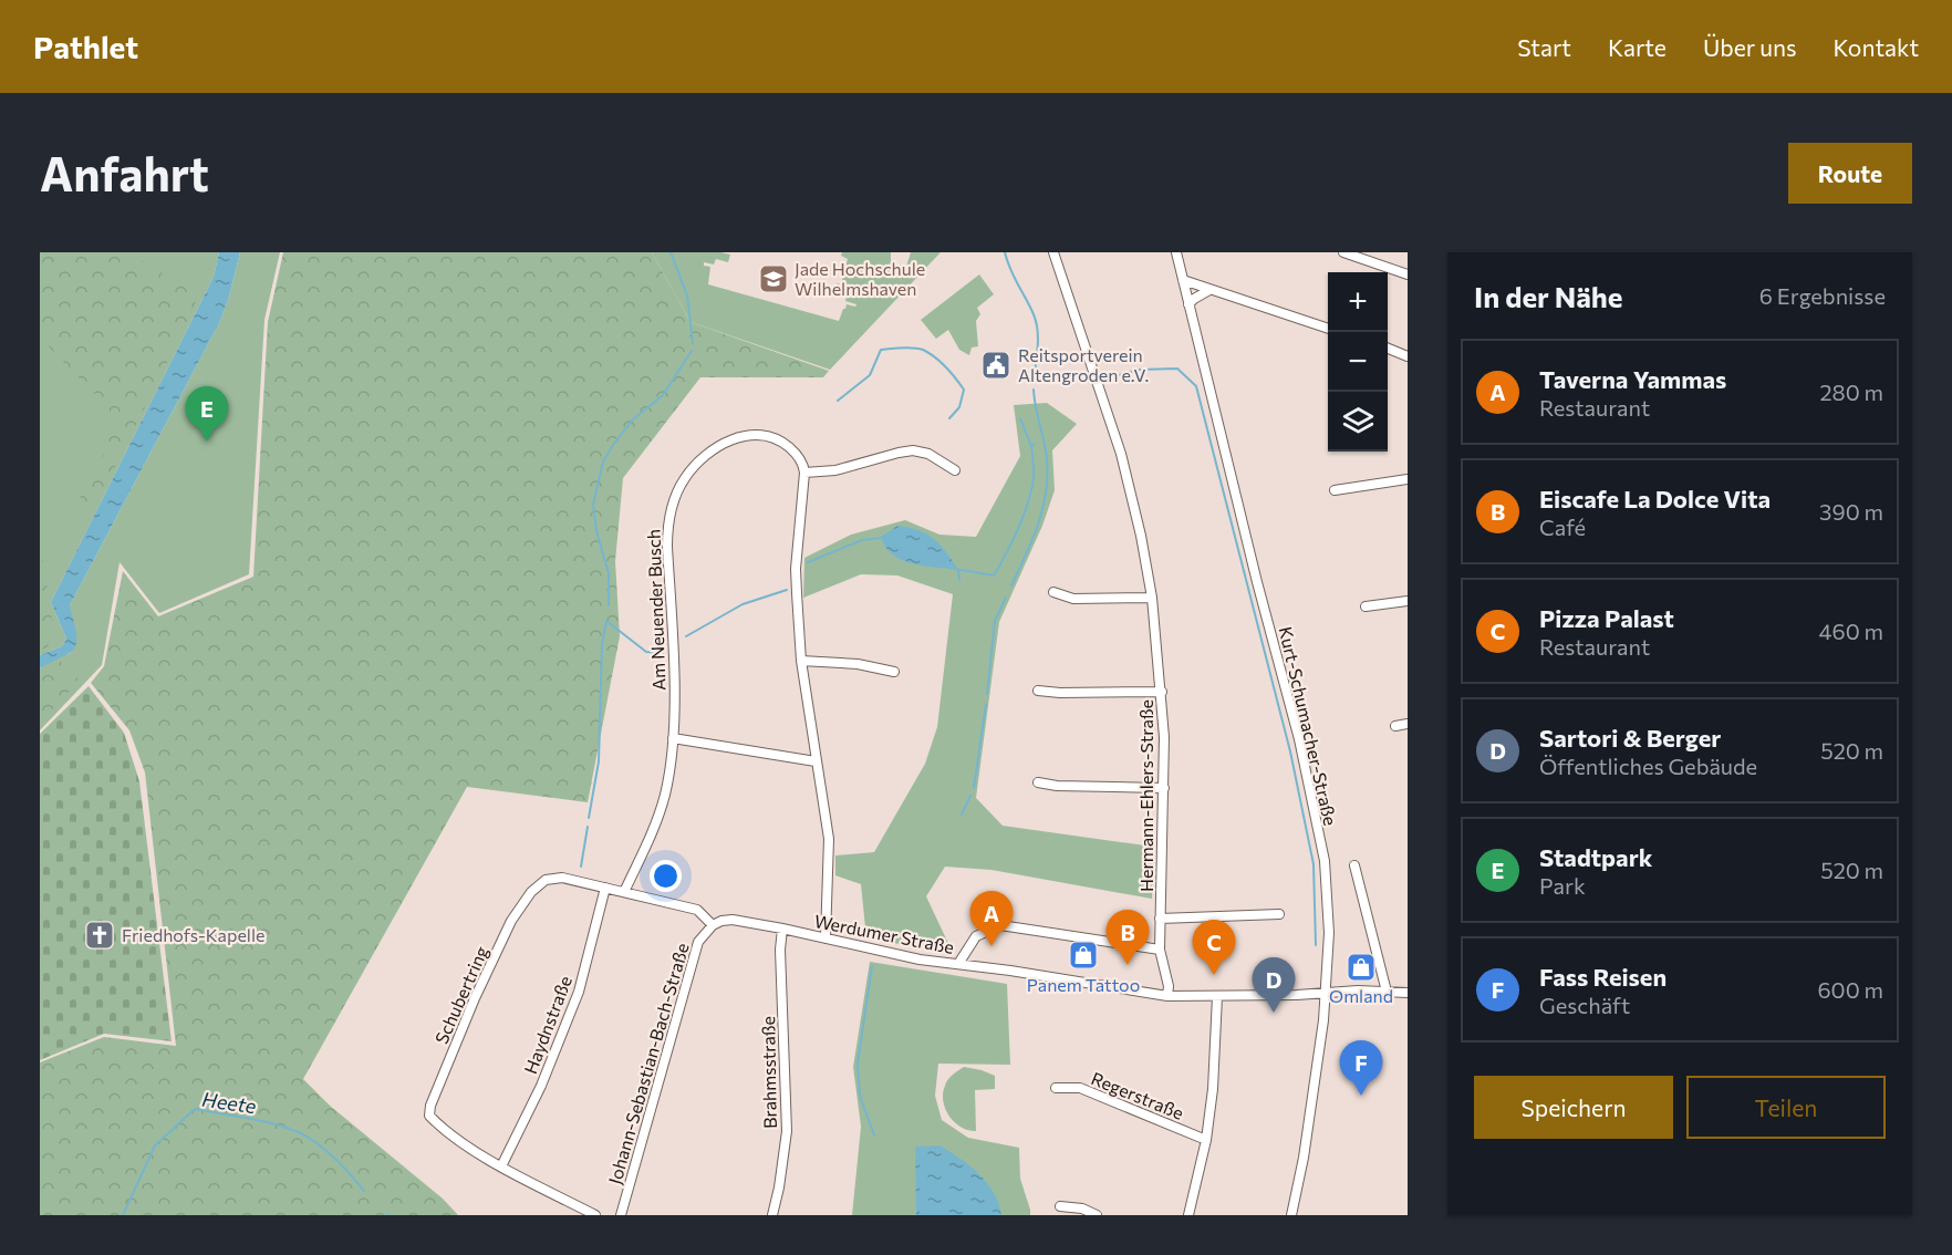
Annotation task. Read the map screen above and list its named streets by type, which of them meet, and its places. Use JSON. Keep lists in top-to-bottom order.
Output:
{
  "streets": {
    "street": [
      "Am Neuender Busch",
      "Kurt-Schumacher-Straße",
      "Hermann-Ehlers-Straße",
      "Werdumer Straße",
      "Schubertring",
      "Haydnstraße",
      "Johann-Sebastian-Bach-Straße",
      "Brahmsstraße",
      "Regerstraße"
    ]
  },
  "crossings": [
    ["Am Neuender Busch", "Schubertring"],
    ["Kurt-Schumacher-Straße", "Werdumer Straße"],
    ["Hermann-Ehlers-Straße", "Werdumer Straße"],
    ["Werdumer Straße", "Schubertring"],
    ["Werdumer Straße", "Johann-Sebastian-Bach-Straße"],
    ["Werdumer Straße", "Brahmsstraße"],
    ["Schubertring", "Haydnstraße"],
    ["Schubertring", "Johann-Sebastian-Bach-Straße"]
  ],
  "water": ["Heete"],
  "places": {
    "school or university": ["Jade Hochschule Wilhelmshaven"],
    "public building": ["Reitsportverein Altengroden e.V."],
    "church": ["Friedhofs-Kapelle"],
    "shop": ["Panem Tattoo", "Omland"]
  },
  "page": {
    "header": "Pathlet",
    "nav": [
      "Start",
      "Karte",
      "Über uns",
      "Kontakt"
    ],
    "buttons": [
      "Route",
      ["Speichern", "Teilen"]
    ],
    "title": "Anfahrt",
    "heading": ["In der Nähe", "6 Ergebnisse"],
    "map_buttons": ["+", "−"],
    "list": [
      {
        "mark": "A",
        "name": "Taverna Yammas",
        "note": "Restaurant",
        "value": "280 m"
      },
      {
        "mark": "B",
        "name": "Eiscafe La Dolce Vita",
        "note": "Café",
        "value": "390 m"
      },
      {
        "mark": "C",
        "name": "Pizza Palast",
        "note": "Restaurant",
        "value": "460 m"
      },
      {
        "mark": "D",
        "name": "Sartori & Berger",
        "note": "Öffentliches Gebäude",
        "value": "520 m"
      },
      {
        "mark": "E",
        "name": "Stadtpark",
        "note": "Park",
        "value": "520 m"
      },
      {
        "mark": "F",
        "name": "Fass Reisen",
        "note": "Geschäft",
        "value": "600 m"
      }
    ],
    "pins": [
      "E",
      "A",
      "B",
      "C",
      "D",
      "F"
    ]
  }
}
